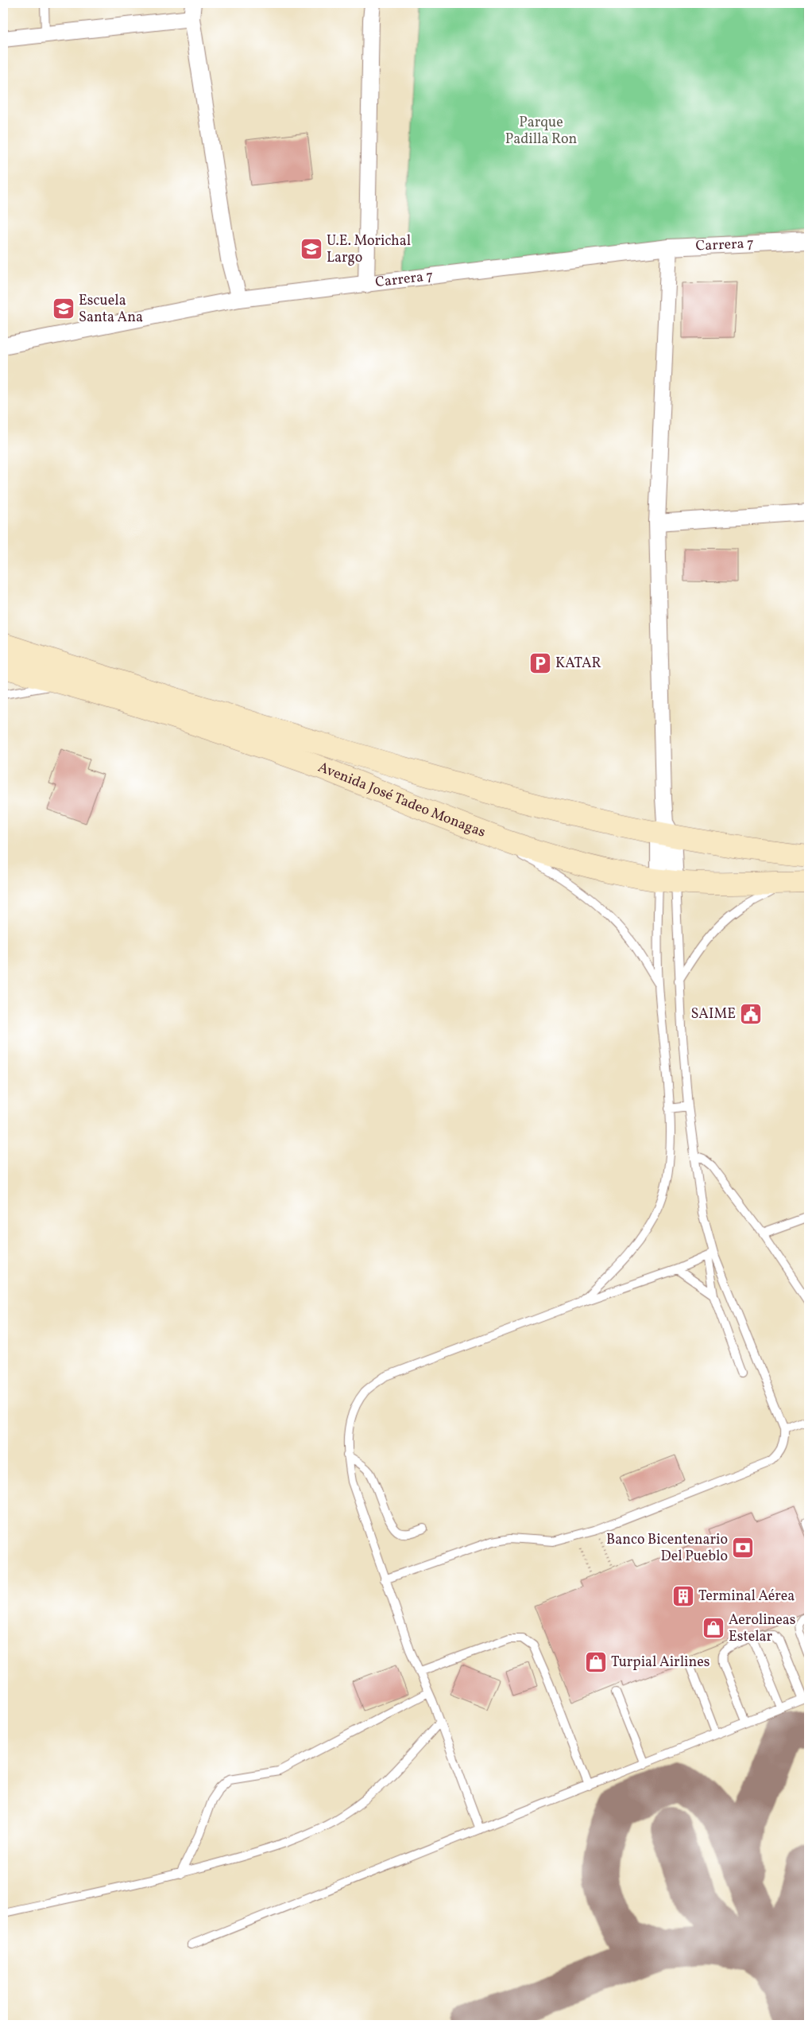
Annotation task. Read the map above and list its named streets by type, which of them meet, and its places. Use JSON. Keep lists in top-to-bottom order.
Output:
{
  "streets": {
    "main road": ["Avenida José Tadeo Monagas"],
    "street": ["Carrera 7"]
  },
  "parks": ["Parque Padilla Ron"],
  "places": {
    "school or university": ["U.E. Morichal Largo", "Escuela Santa Ana"],
    "parking": ["KATAR"],
    "public building": ["SAIME"],
    "bank": ["Banco Bicentenario Del Pueblo"],
    "building": ["Terminal Aérea"],
    "shop": ["Aerolineas Estelar", "Turpial Airlines"]
  }
}
